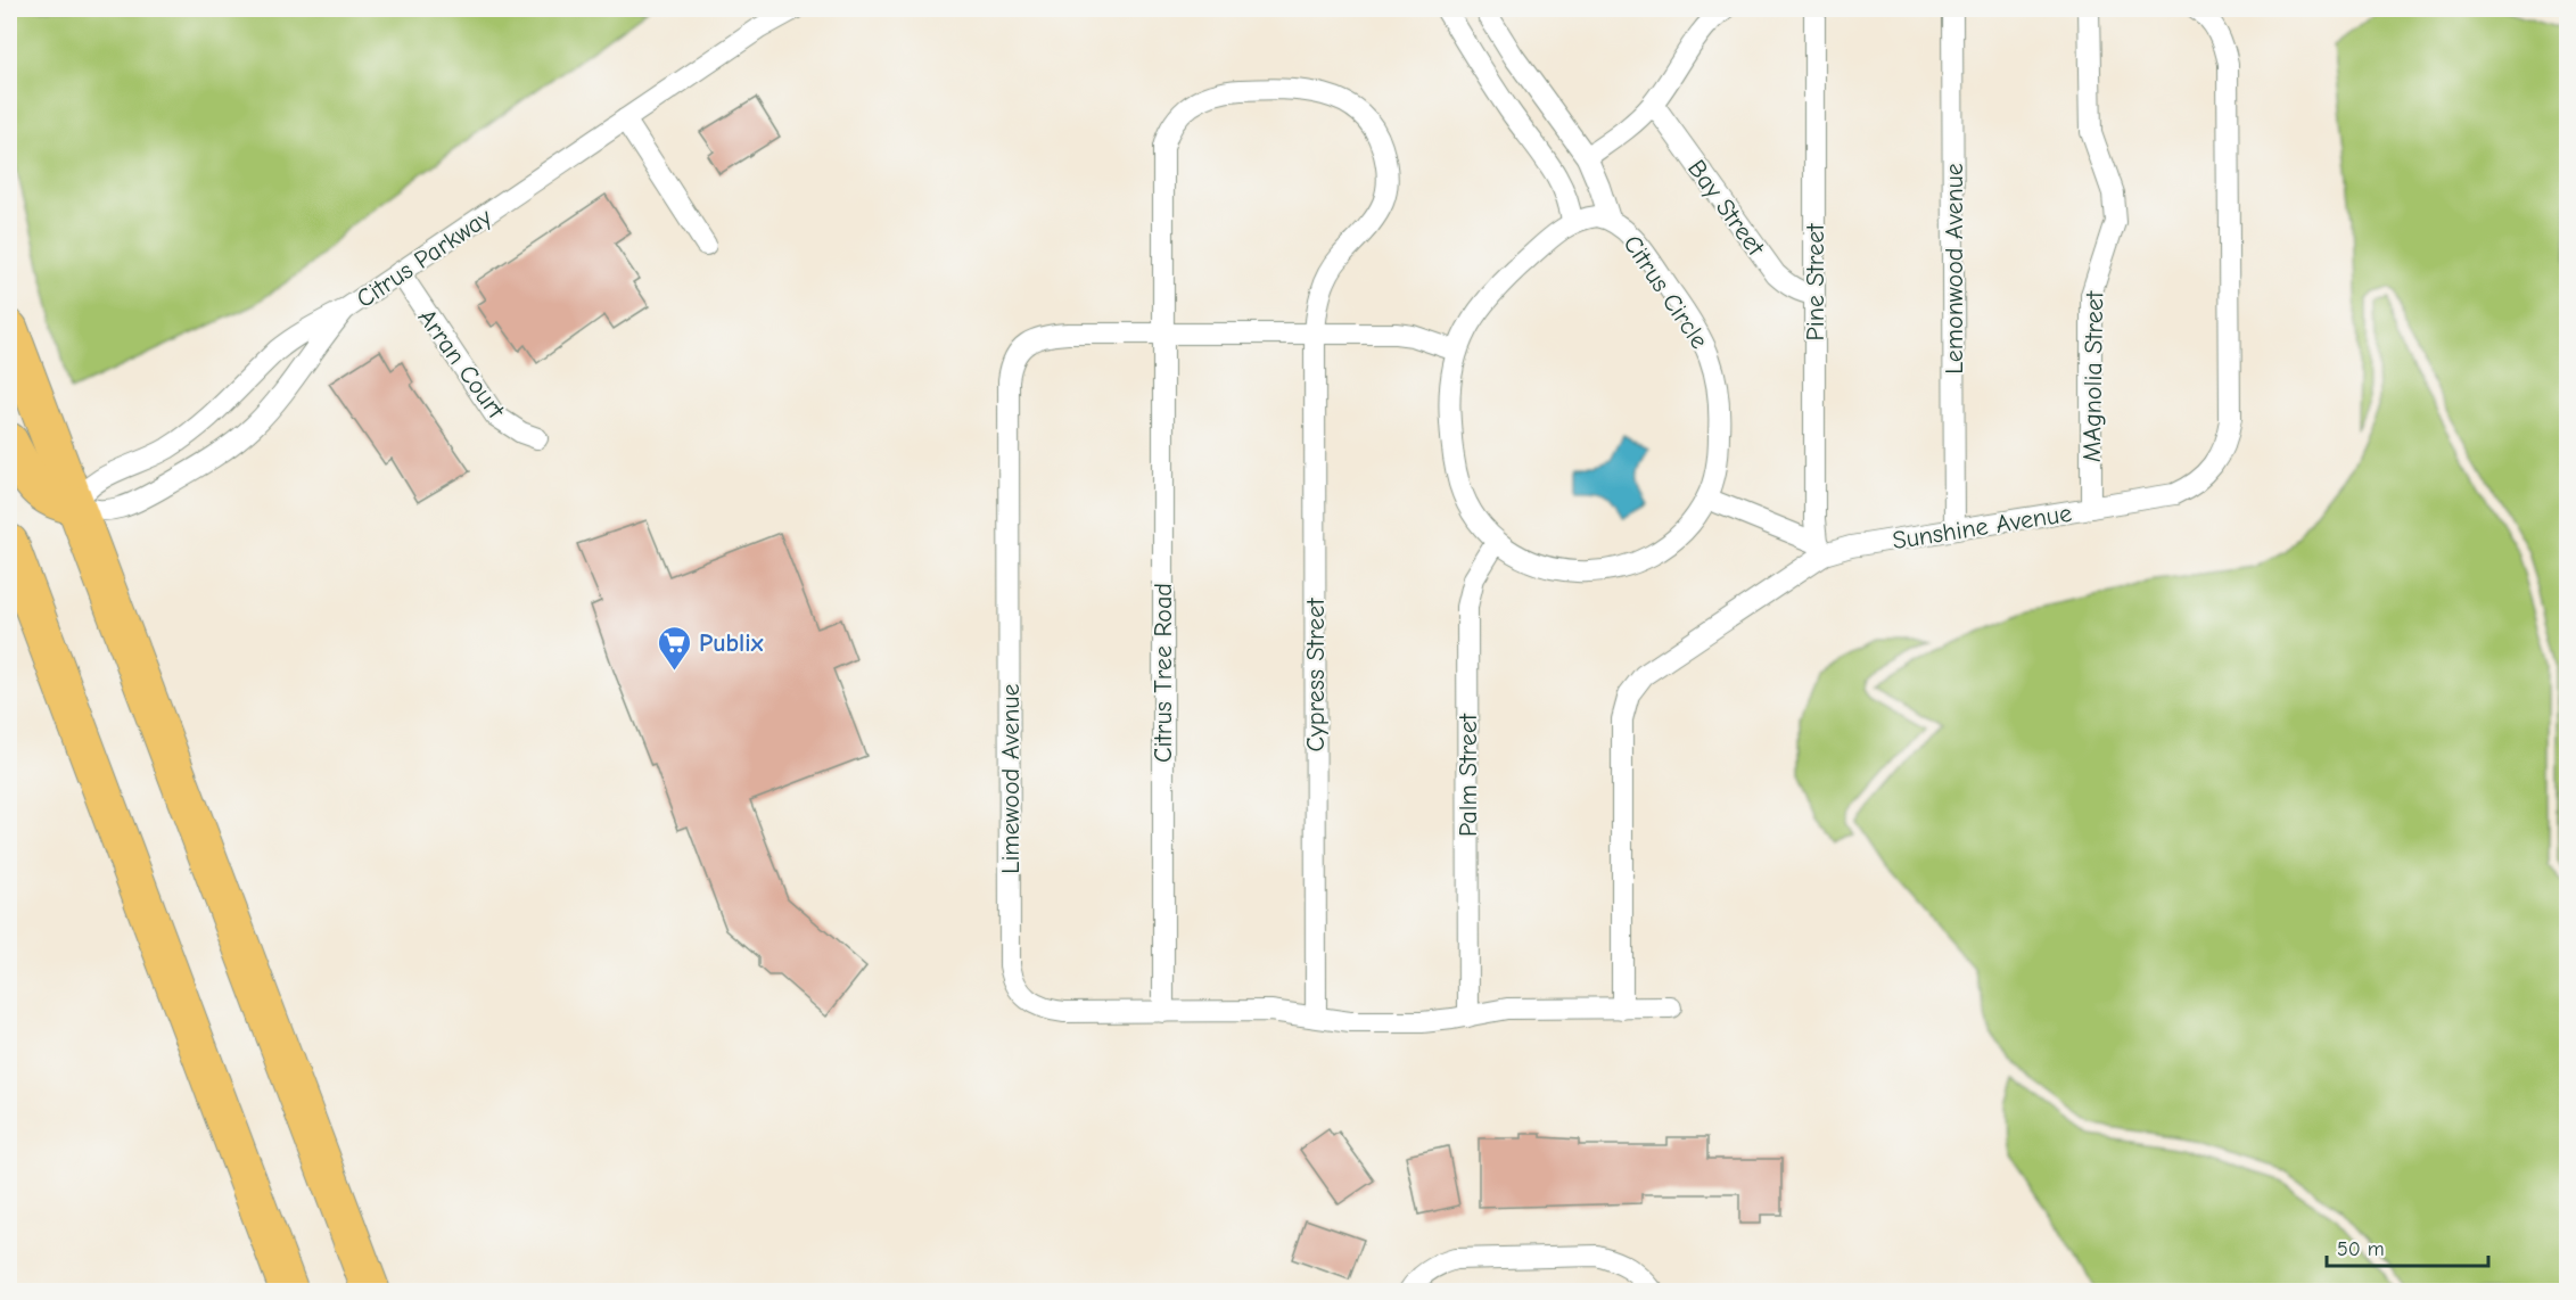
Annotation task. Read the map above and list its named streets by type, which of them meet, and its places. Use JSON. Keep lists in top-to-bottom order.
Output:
{
  "streets": {
    "street": [
      "Bay Street",
      "Citrus Parkway",
      "Lemonwood Avenue",
      "Pine Street",
      "Citrus Circle",
      "Arran Court",
      "MAgnolia Street",
      "Sunshine Avenue",
      "Citrus Tree Road",
      "Cypress Street",
      "Palm Street",
      "Limewood Avenue"
    ]
  },
  "crossings": [
    ["Bay Street", "Pine Street"],
    ["Citrus Parkway", "Arran Court"],
    ["Lemonwood Avenue", "Sunshine Avenue"],
    ["Pine Street", "Sunshine Avenue"],
    ["Citrus Circle", "Palm Street"],
    ["Citrus Circle", "Limewood Avenue"],
    ["MAgnolia Street", "Sunshine Avenue"],
    ["Sunshine Avenue", "Limewood Avenue"],
    ["Citrus Tree Road", "Cypress Street"],
    ["Citrus Tree Road", "Limewood Avenue"],
    ["Cypress Street", "Limewood Avenue"],
    ["Palm Street", "Limewood Avenue"]
  ],
  "places": {
    "supermarket": ["Publix"]
  },
  "scale_bar": "50 m"
}
